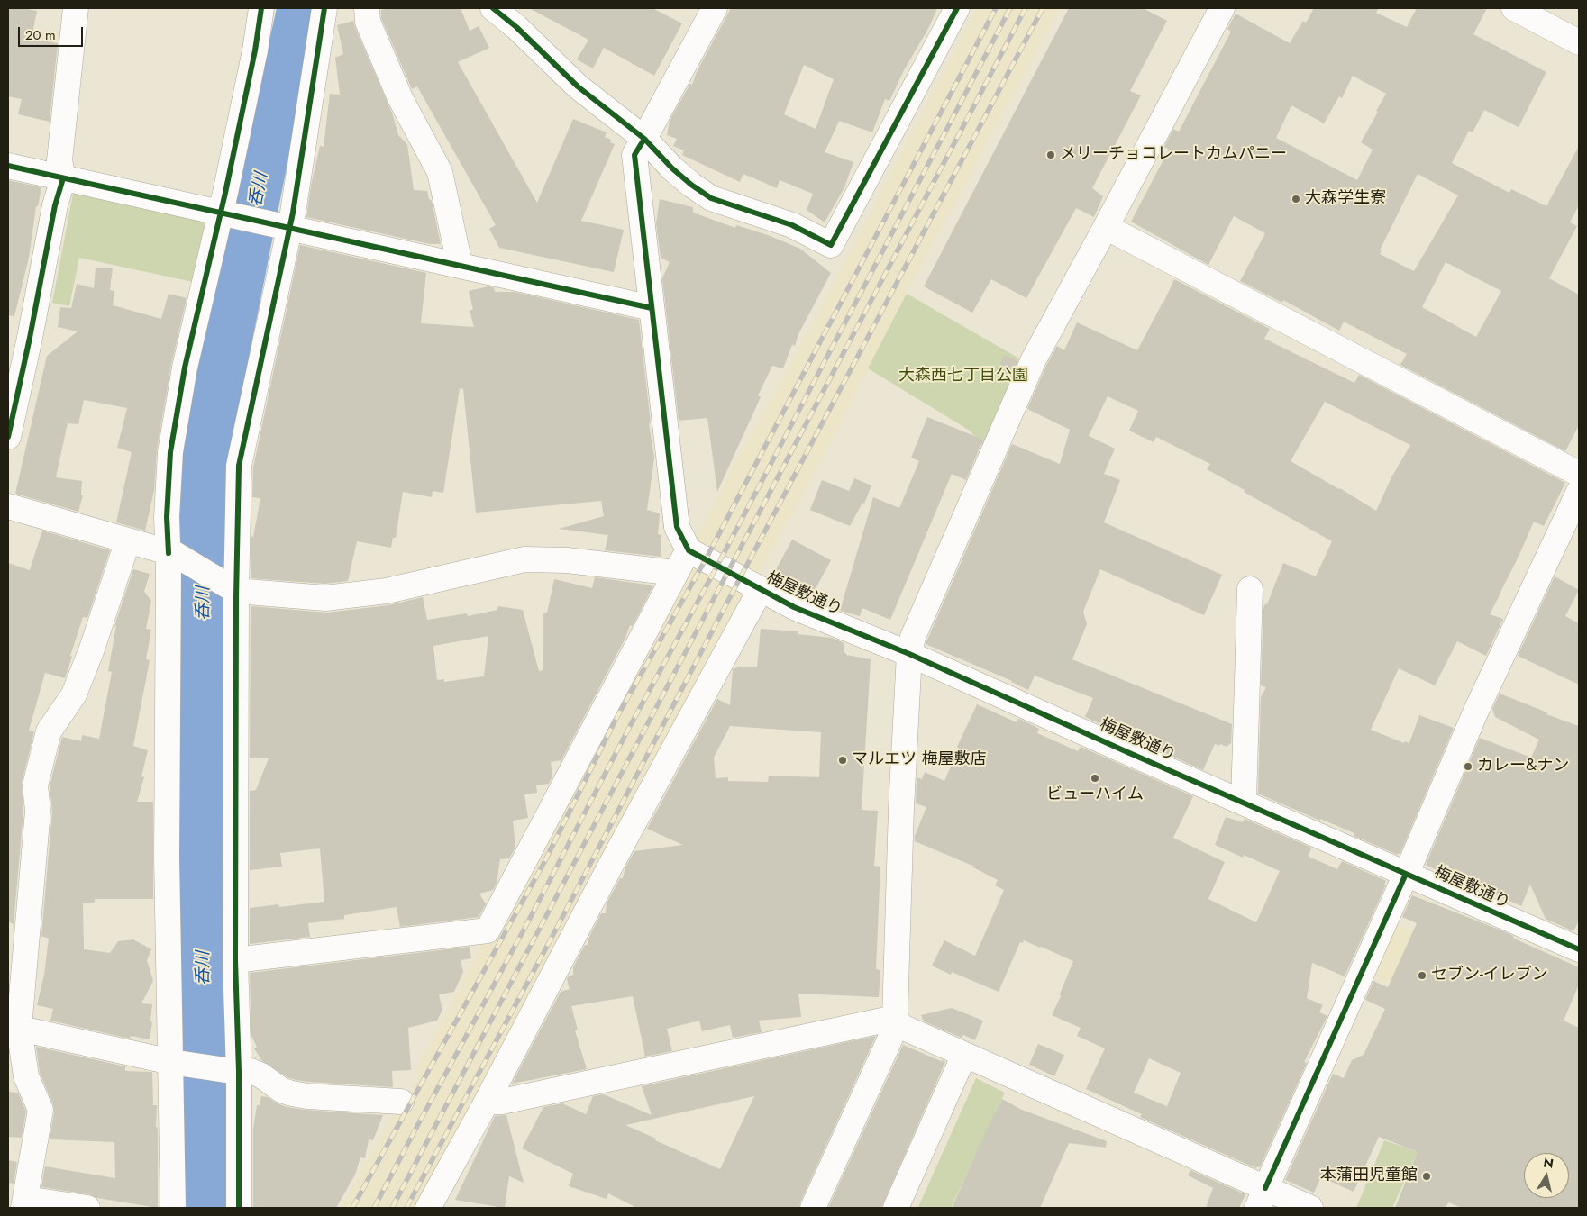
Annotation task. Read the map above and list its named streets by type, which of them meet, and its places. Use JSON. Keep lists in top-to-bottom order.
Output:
{
  "streets": {
    "street": ["梅屋敷通り"]
  },
  "water": ["呑川"],
  "parks": ["大森西七丁目公園"],
  "places": [
    "メリーチョコレートカムパニー",
    "大森学生寮",
    "マルエツ 梅屋敷店",
    "カレー&ナン",
    "ビューハイム",
    "セブン-イレブン",
    "本蒲田児童館"
  ],
  "scale_bar": "20 m",
  "north": "top"
}
